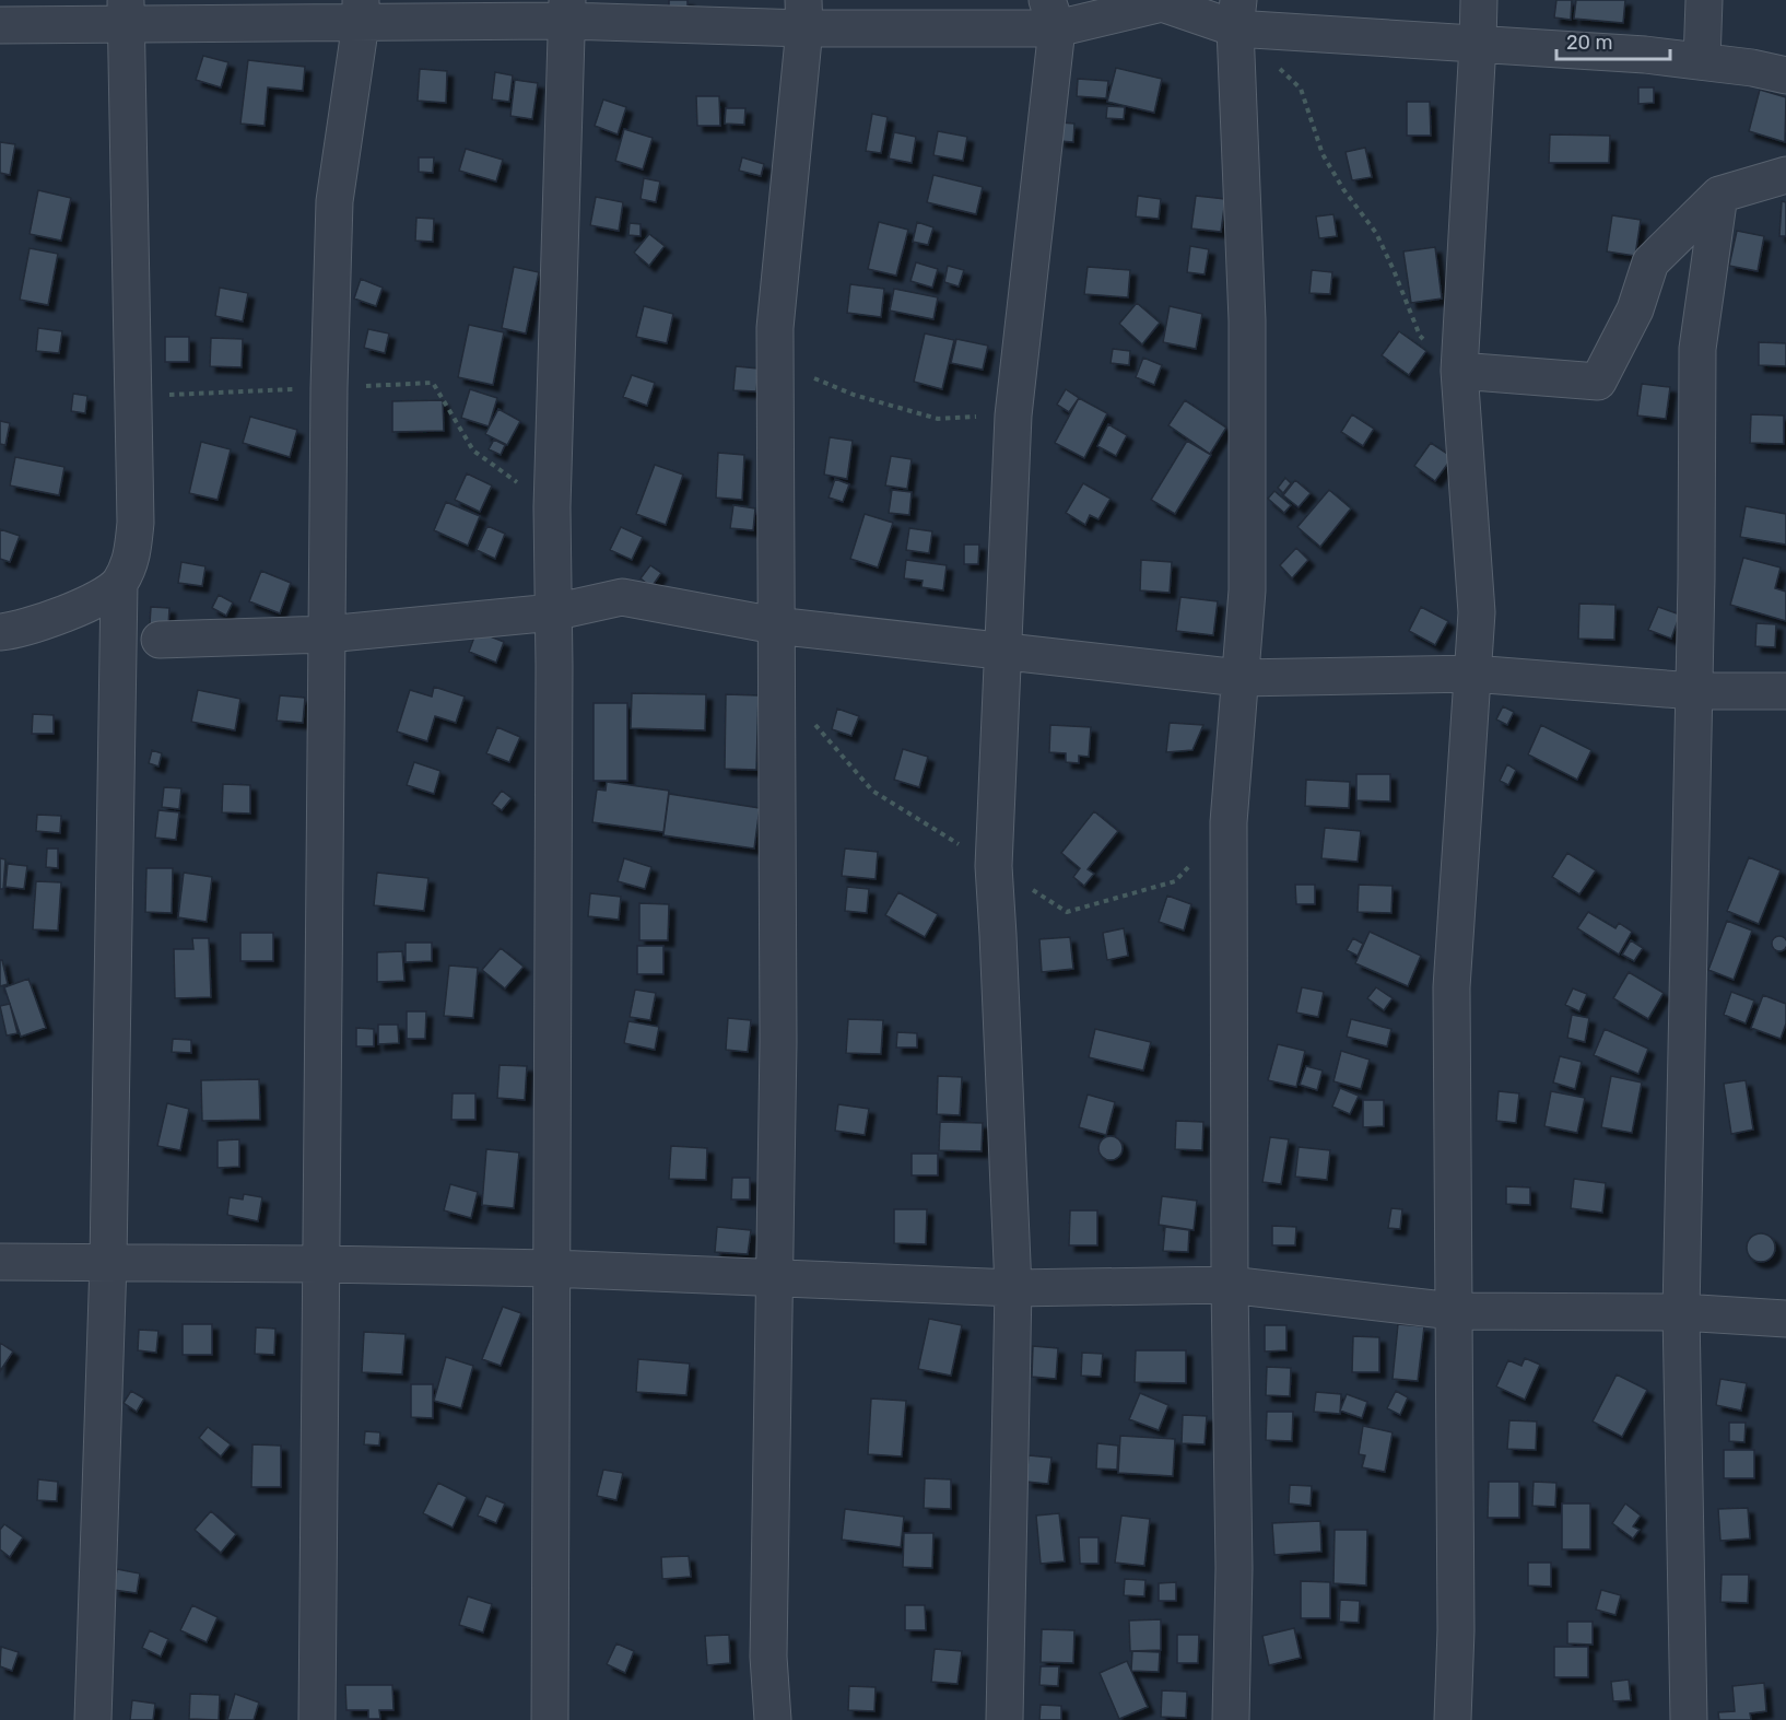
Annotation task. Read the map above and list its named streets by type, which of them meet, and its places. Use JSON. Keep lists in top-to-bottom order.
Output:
{
  "scale_bar": "20 m"
}
